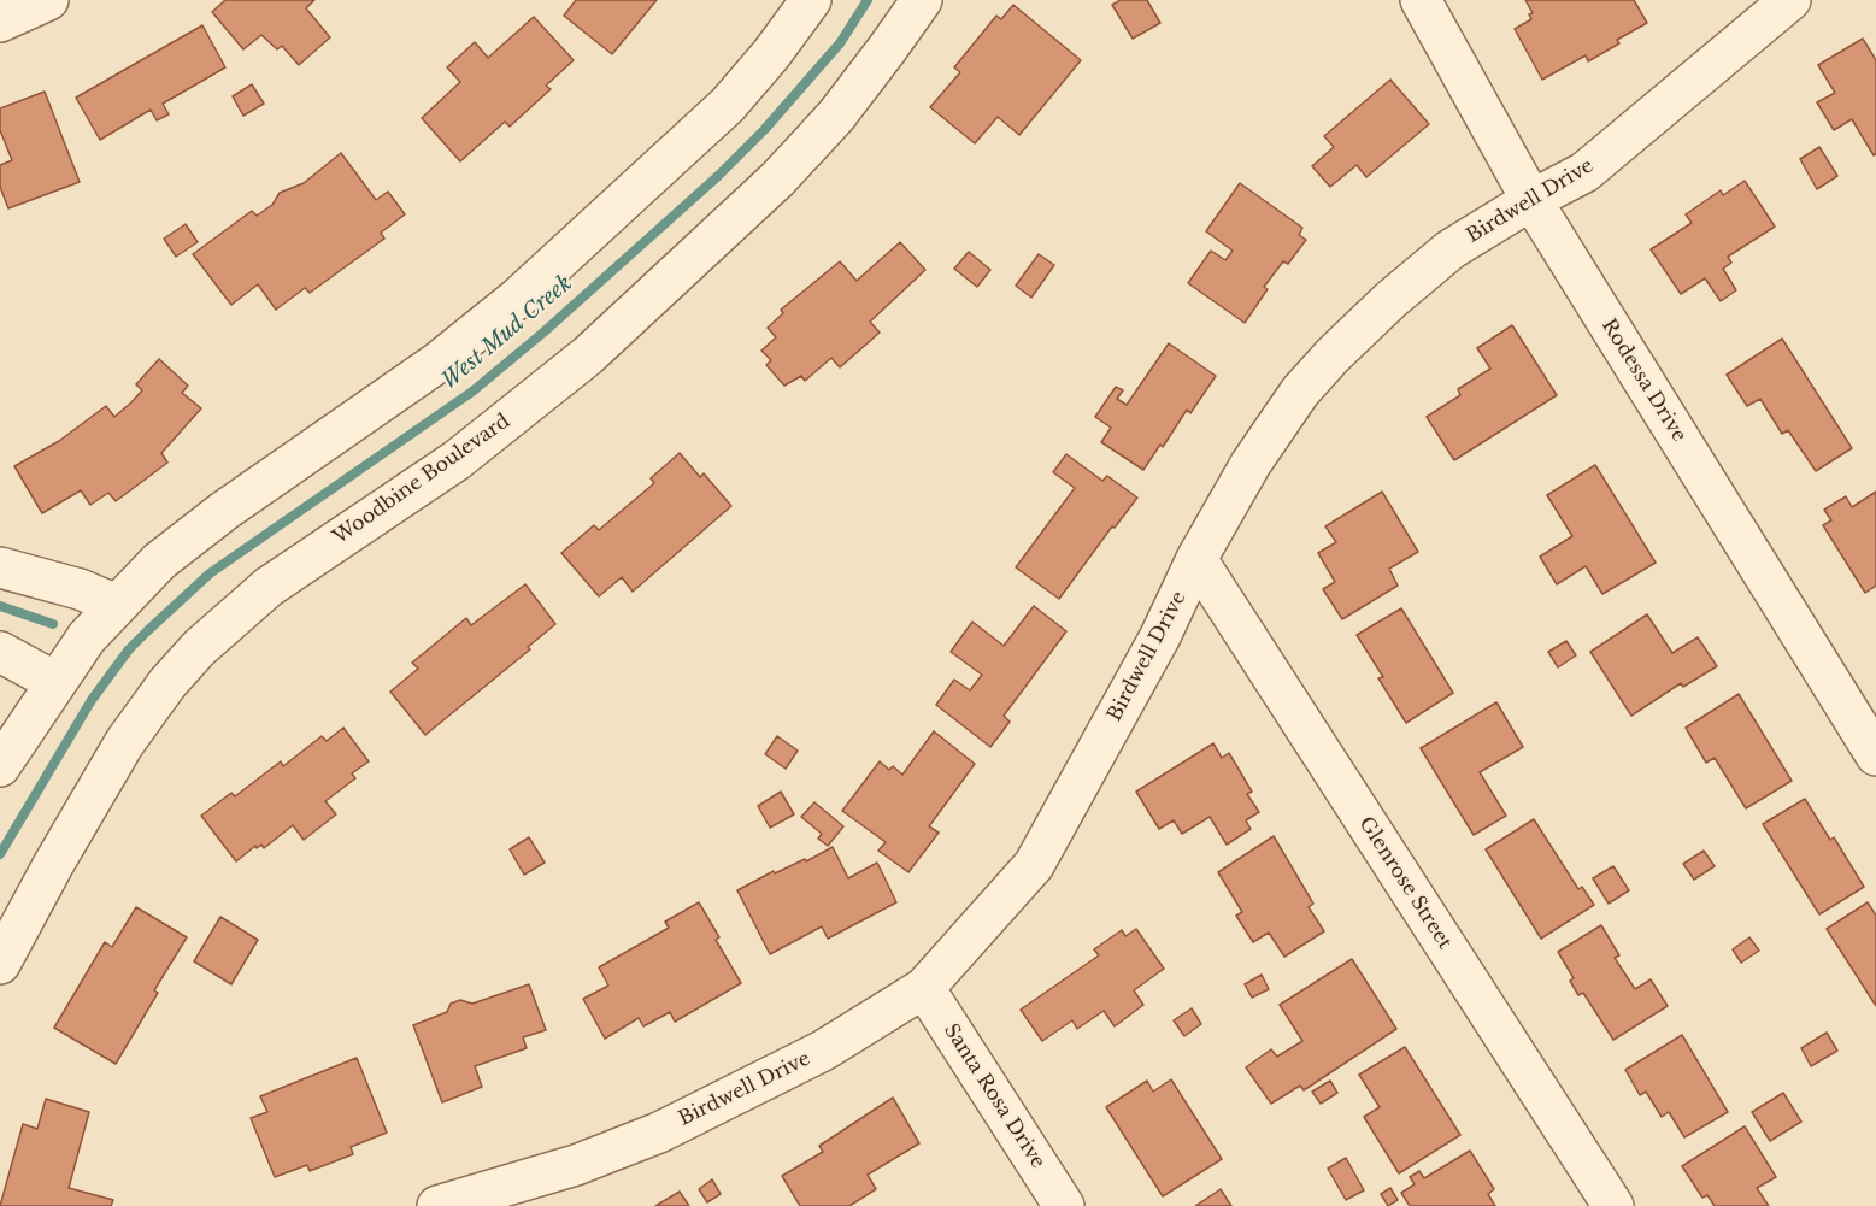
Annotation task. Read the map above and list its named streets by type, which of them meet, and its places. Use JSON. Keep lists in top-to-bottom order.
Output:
{
  "streets": {
    "street": [
      "Birdwell Drive",
      "Rodessa Drive",
      "Woodbine Boulevard",
      "Glenrose Street",
      "Santa Rosa Drive"
    ]
  },
  "crossings": [
    ["Birdwell Drive", "Rodessa Drive"],
    ["Birdwell Drive", "Glenrose Street"],
    ["Birdwell Drive", "Santa Rosa Drive"]
  ],
  "water": ["West Mud Creek"]
}
